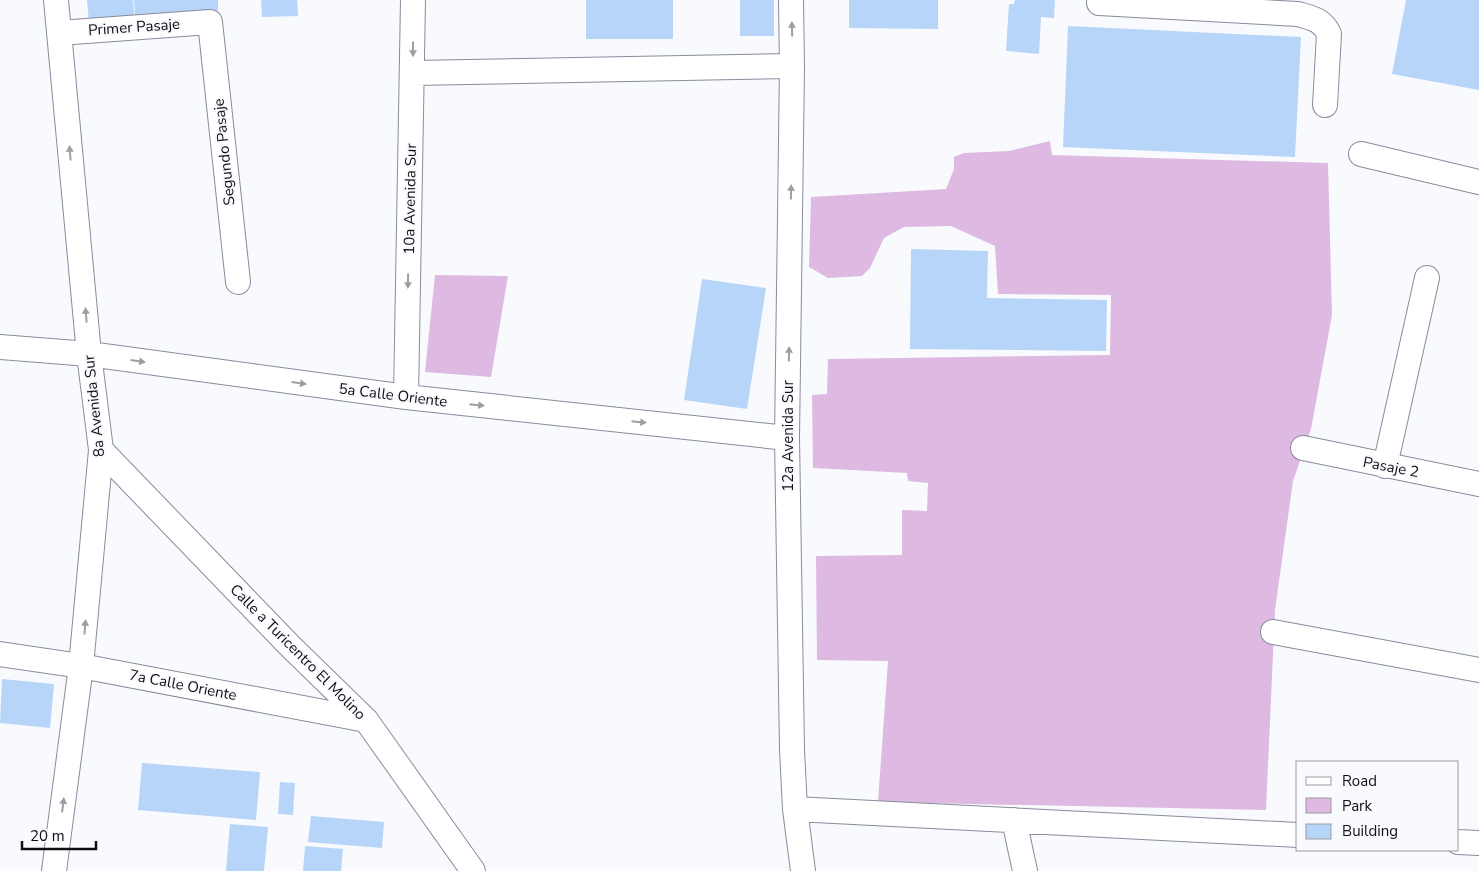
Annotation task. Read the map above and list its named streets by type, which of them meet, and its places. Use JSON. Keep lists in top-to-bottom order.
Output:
{
  "streets": {
    "street": [
      "Primer Pasaje",
      "Segundo Pasaje",
      "10a Avenida Sur",
      "5a Calle Oriente",
      "8a Avenida Sur",
      "12a Avenida Sur",
      "Pasaje 2",
      "Calle a Turicentro El Molino",
      "7a Calle Oriente"
    ]
  },
  "crossings": [
    ["Primer Pasaje", "Segundo Pasaje"],
    ["Primer Pasaje", "8a Avenida Sur"],
    ["10a Avenida Sur", "5a Calle Oriente"],
    ["5a Calle Oriente", "8a Avenida Sur"],
    ["5a Calle Oriente", "12a Avenida Sur"],
    ["8a Avenida Sur", "Calle a Turicentro El Molino"],
    ["8a Avenida Sur", "7a Calle Oriente"],
    ["Calle a Turicentro El Molino", "7a Calle Oriente"]
  ],
  "one_way": [
    "10a Avenida Sur",
    "5a Calle Oriente",
    "8a Avenida Sur",
    "12a Avenida Sur"
  ],
  "legend": ["Road", "Park", "Building"],
  "scale_bar": "20 m"
}
